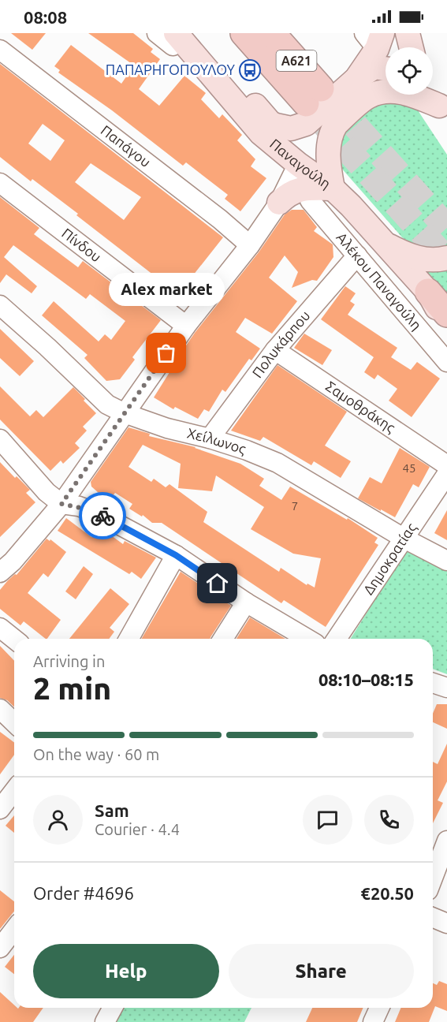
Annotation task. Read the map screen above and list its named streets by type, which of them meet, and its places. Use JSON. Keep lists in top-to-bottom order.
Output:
{
  "streets": {
    "highway": ["Α621"],
    "main road": ["Παναγούλη"],
    "street": [
      "Παπάγου",
      "Πίνδου",
      "Αλέκου Παναγούλη",
      "Πολυκάρπου",
      "Σαμοθράκης",
      "Χείλωνος",
      "Δημοκρατίας"
    ]
  },
  "crossings": [
    ["Α621", "Παναγούλη"],
    ["Αλέκου Παναγούλη", "Πολυκάρπου"],
    ["Πολυκάρπου", "Σαμοθράκης"],
    ["Πολυκάρπου", "Χείλωνος"],
    ["Χείλωνος", "Δημοκρατίας"]
  ],
  "places": {
    "bus stop": ["ΠΑΠΑΡΗΓΟΠΟΥΛΟΥ"],
    "other": ["Alex market"]
  },
  "house_numbers": ["45", "7"],
  "page": {
    "status": "08:08",
    "bubble": "Alex market",
    "heading": ["2 min", "Arriving in", "08:10–08:15"],
    "panel": [
      "Sam",
      "Courier · 4.4",
      "Order #4696",
      "€20.50"
    ],
    "bar": "On the way · 60 m",
    "buttons": ["Help", "Share"]
  }
}
